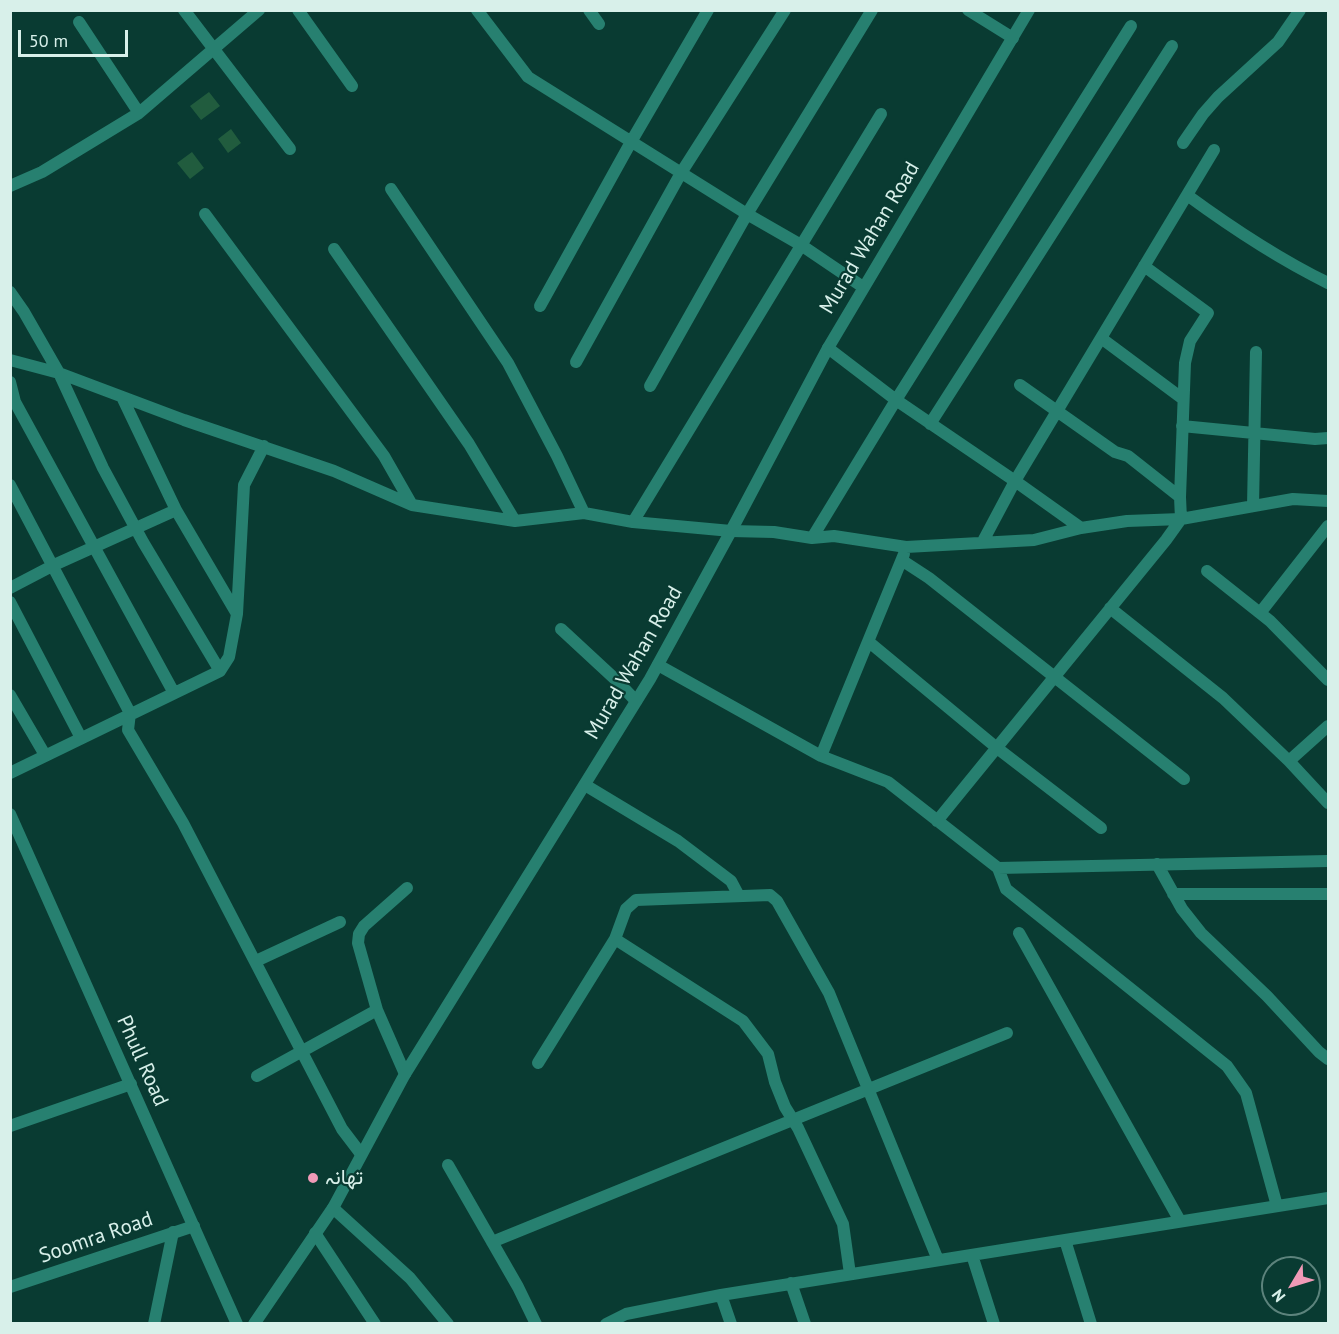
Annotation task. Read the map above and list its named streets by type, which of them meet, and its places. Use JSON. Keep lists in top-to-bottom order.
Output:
{
  "streets": {
    "street": ["Murad Wahan Road", "Phull Road", "Soomra Road"]
  },
  "crossings": [
    ["Phull Road", "Soomra Road"]
  ],
  "places": ["تھانہ"],
  "scale_bar": "50 m",
  "north": "bottom left"
}
